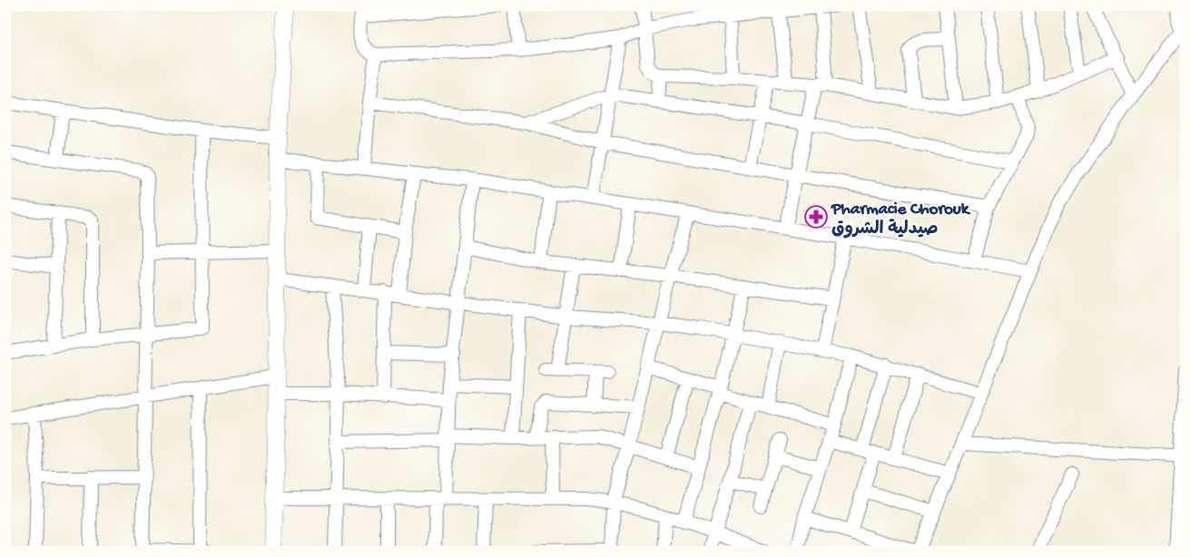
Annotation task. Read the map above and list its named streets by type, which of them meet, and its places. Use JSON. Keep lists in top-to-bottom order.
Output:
{
  "places": {
    "pharmacy": ["Pharmacie Chorouk صيدلية الشروق"]
  }
}
